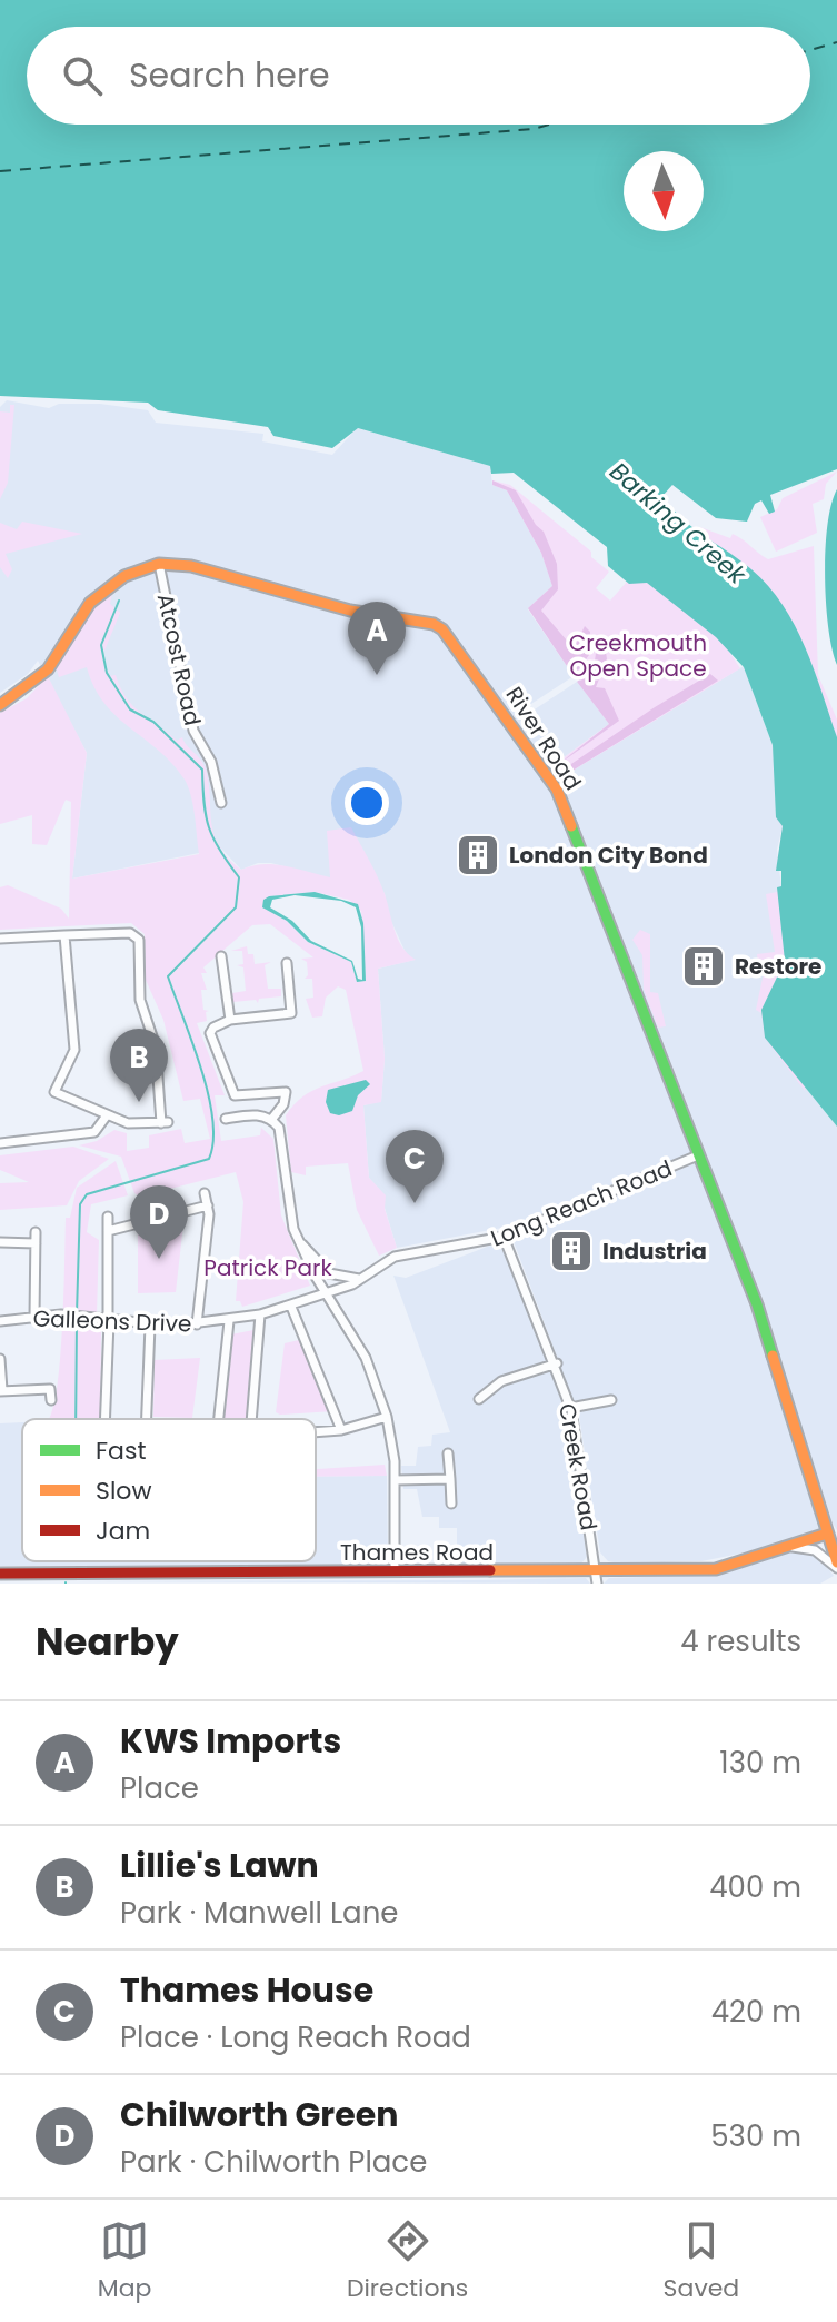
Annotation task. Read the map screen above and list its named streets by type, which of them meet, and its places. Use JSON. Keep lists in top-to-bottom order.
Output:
{
  "streets": {
    "street": [
      "Atcost Road",
      "River Road",
      "Long Reach Road",
      "Galleons Drive",
      "Creek Road",
      "Thames Road"
    ]
  },
  "crossings": [
    ["Atcost Road", "River Road"],
    ["River Road", "Long Reach Road"],
    ["River Road", "Thames Road"],
    ["Long Reach Road", "Galleons Drive"],
    ["Long Reach Road", "Creek Road"],
    ["Creek Road", "Thames Road"]
  ],
  "water": ["Barking Creek"],
  "parks": ["Creekmouth Open Space", "Patrick Park"],
  "places": {
    "building": ["London City Bond", "Restore", "Industria"]
  },
  "legend": ["Fast", "Slow", "Jam"],
  "north": "bottom",
  "page": {
    "search": "Search here",
    "pins": [
      "A",
      "B",
      "C",
      "D"
    ],
    "heading": ["Nearby", "4 results"],
    "list": [
      {
        "mark": "A",
        "name": "KWS Imports",
        "note": "Place",
        "value": "130 m"
      },
      {
        "mark": "B",
        "name": "Lillie's Lawn",
        "note": "Park · Manwell Lane",
        "value": "400 m"
      },
      {
        "mark": "C",
        "name": "Thames House",
        "note": "Place · Long Reach Road",
        "value": "420 m"
      },
      {
        "mark": "D",
        "name": "Chilworth Green",
        "note": "Park · Chilworth Place",
        "value": "530 m"
      }
    ],
    "nav": ["Map", "Directions", "Saved"]
  }
}
